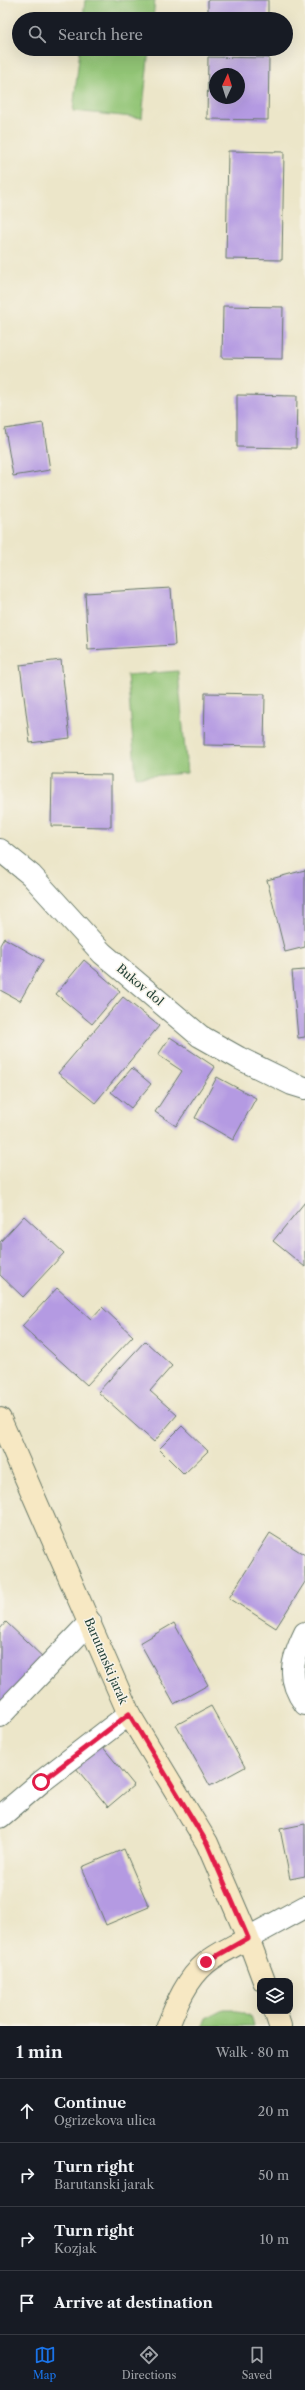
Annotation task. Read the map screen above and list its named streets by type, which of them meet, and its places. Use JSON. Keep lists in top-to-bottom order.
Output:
{
  "streets": {
    "street": ["Bukov dol", "Barutanski jarak"]
  },
  "north": "top",
  "page": {
    "search": "Search here",
    "heading": ["1 min", "Walk · 80 m"],
    "list": [
      ["Continue", "Ogrizekova ulica", "20 m"],
      ["Turn right", "Barutanski jarak", "50 m"],
      ["Turn right", "Kozjak", "10 m"],
      "Arrive at destination"
    ],
    "nav": ["Map", "Directions", "Saved"]
  }
}
